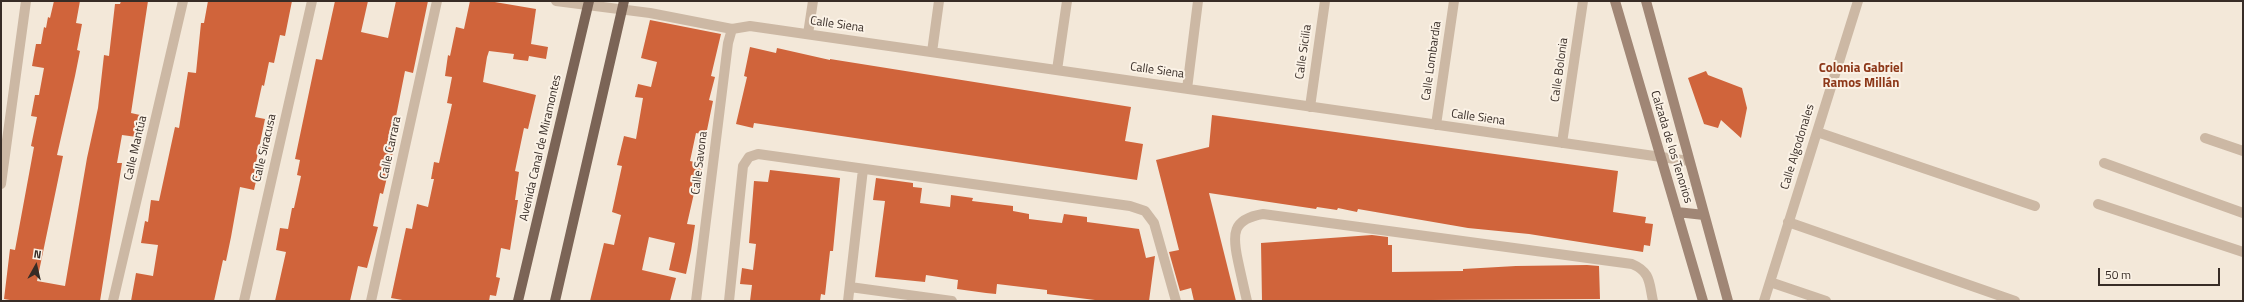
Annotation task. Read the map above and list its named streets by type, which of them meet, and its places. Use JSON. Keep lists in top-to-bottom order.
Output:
{
  "streets": {
    "main road": ["Avenida Canal de Miramontes"],
    "street": [
      "Calle Siena",
      "Calle Sicilia",
      "Calle Lombardía",
      "Calle Bolonia",
      "Calzada de los Tenorios",
      "Calle Algodonales",
      "Calle Mantúa",
      "Calle Siracusa",
      "Calle Carrara",
      "Calle Savona"
    ]
  },
  "crossings": [
    ["Calle Siena", "Calle Sicilia"],
    ["Calle Siena", "Calle Lombardía"],
    ["Calle Siena", "Calle Bolonia"],
    ["Calle Siena", "Calzada de los Tenorios"],
    ["Calle Siena", "Avenida Canal de Miramontes"],
    ["Calle Siena", "Calle Savona"]
  ],
  "districts": ["Colonia Gabriel Ramos Millán"],
  "scale_bar": "50 m",
  "north": "top"
}
